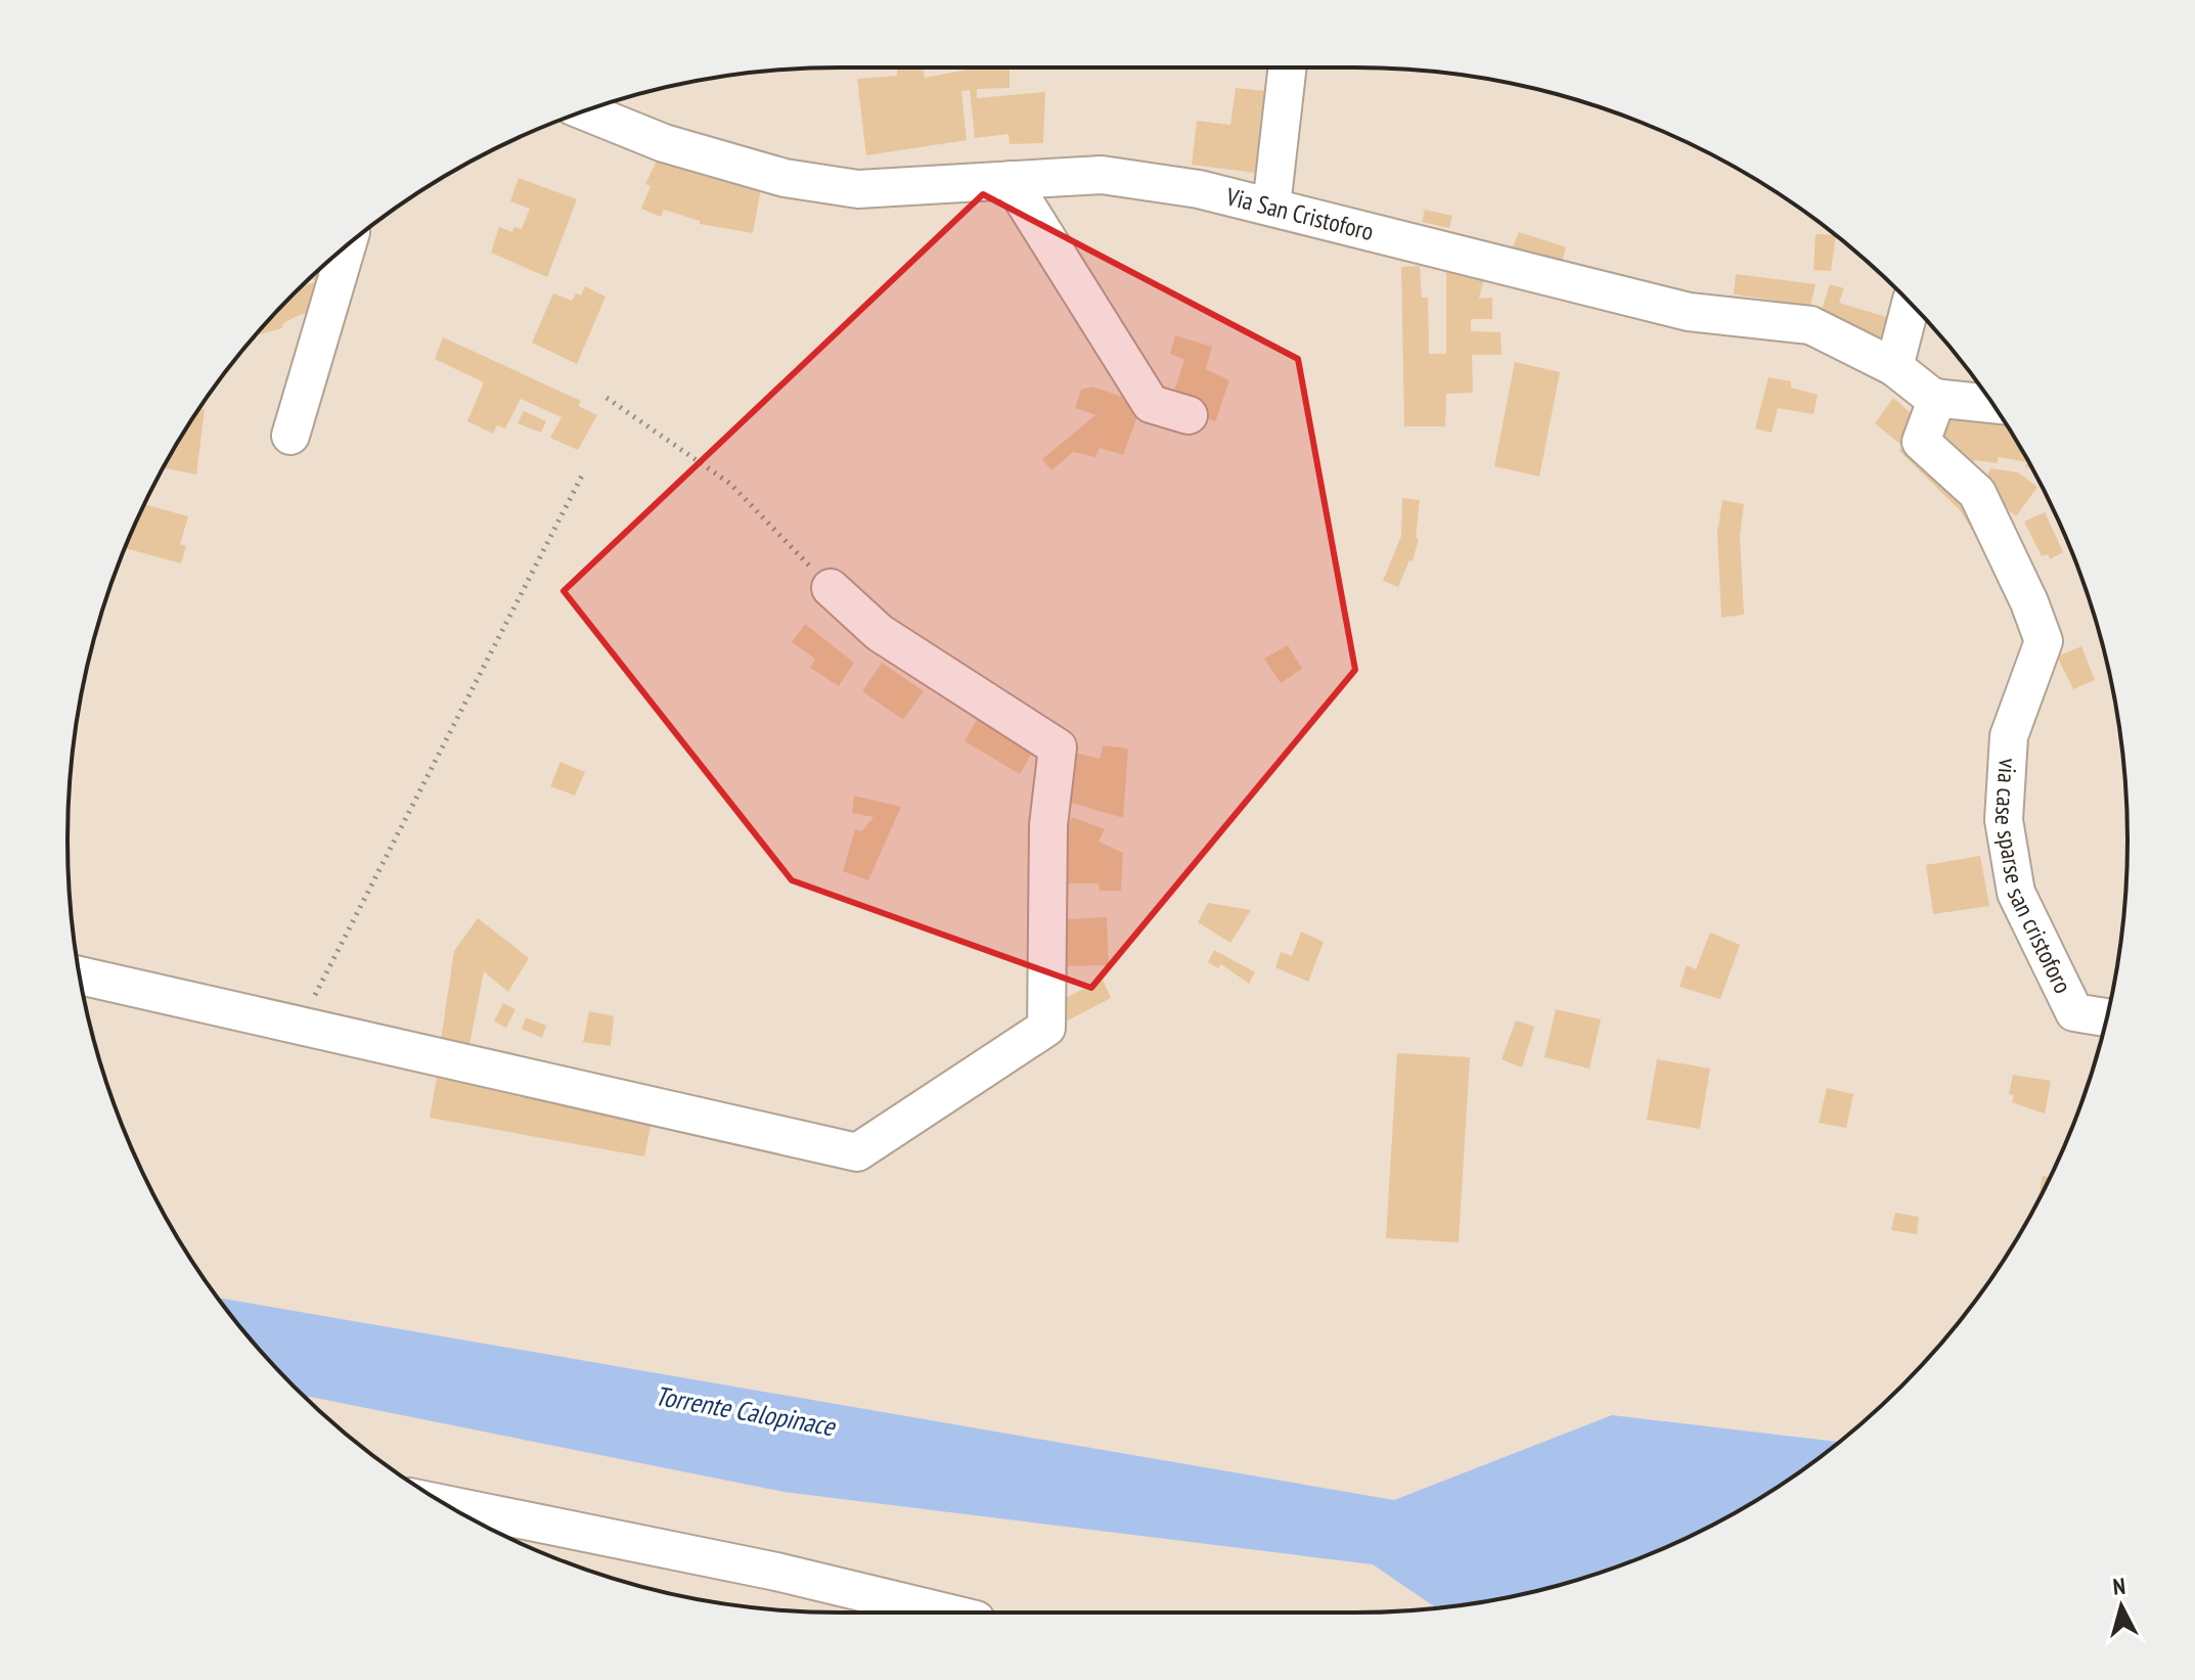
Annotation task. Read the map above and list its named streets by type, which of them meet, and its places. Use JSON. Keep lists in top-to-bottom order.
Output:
{
  "streets": {
    "street": ["Via San Cristoforo", "via case sparse san cristoforo"]
  },
  "crossings": [
    ["Via San Cristoforo", "via case sparse san cristoforo"]
  ],
  "water": ["Torrente Calopinace"],
  "north": "top"
}
